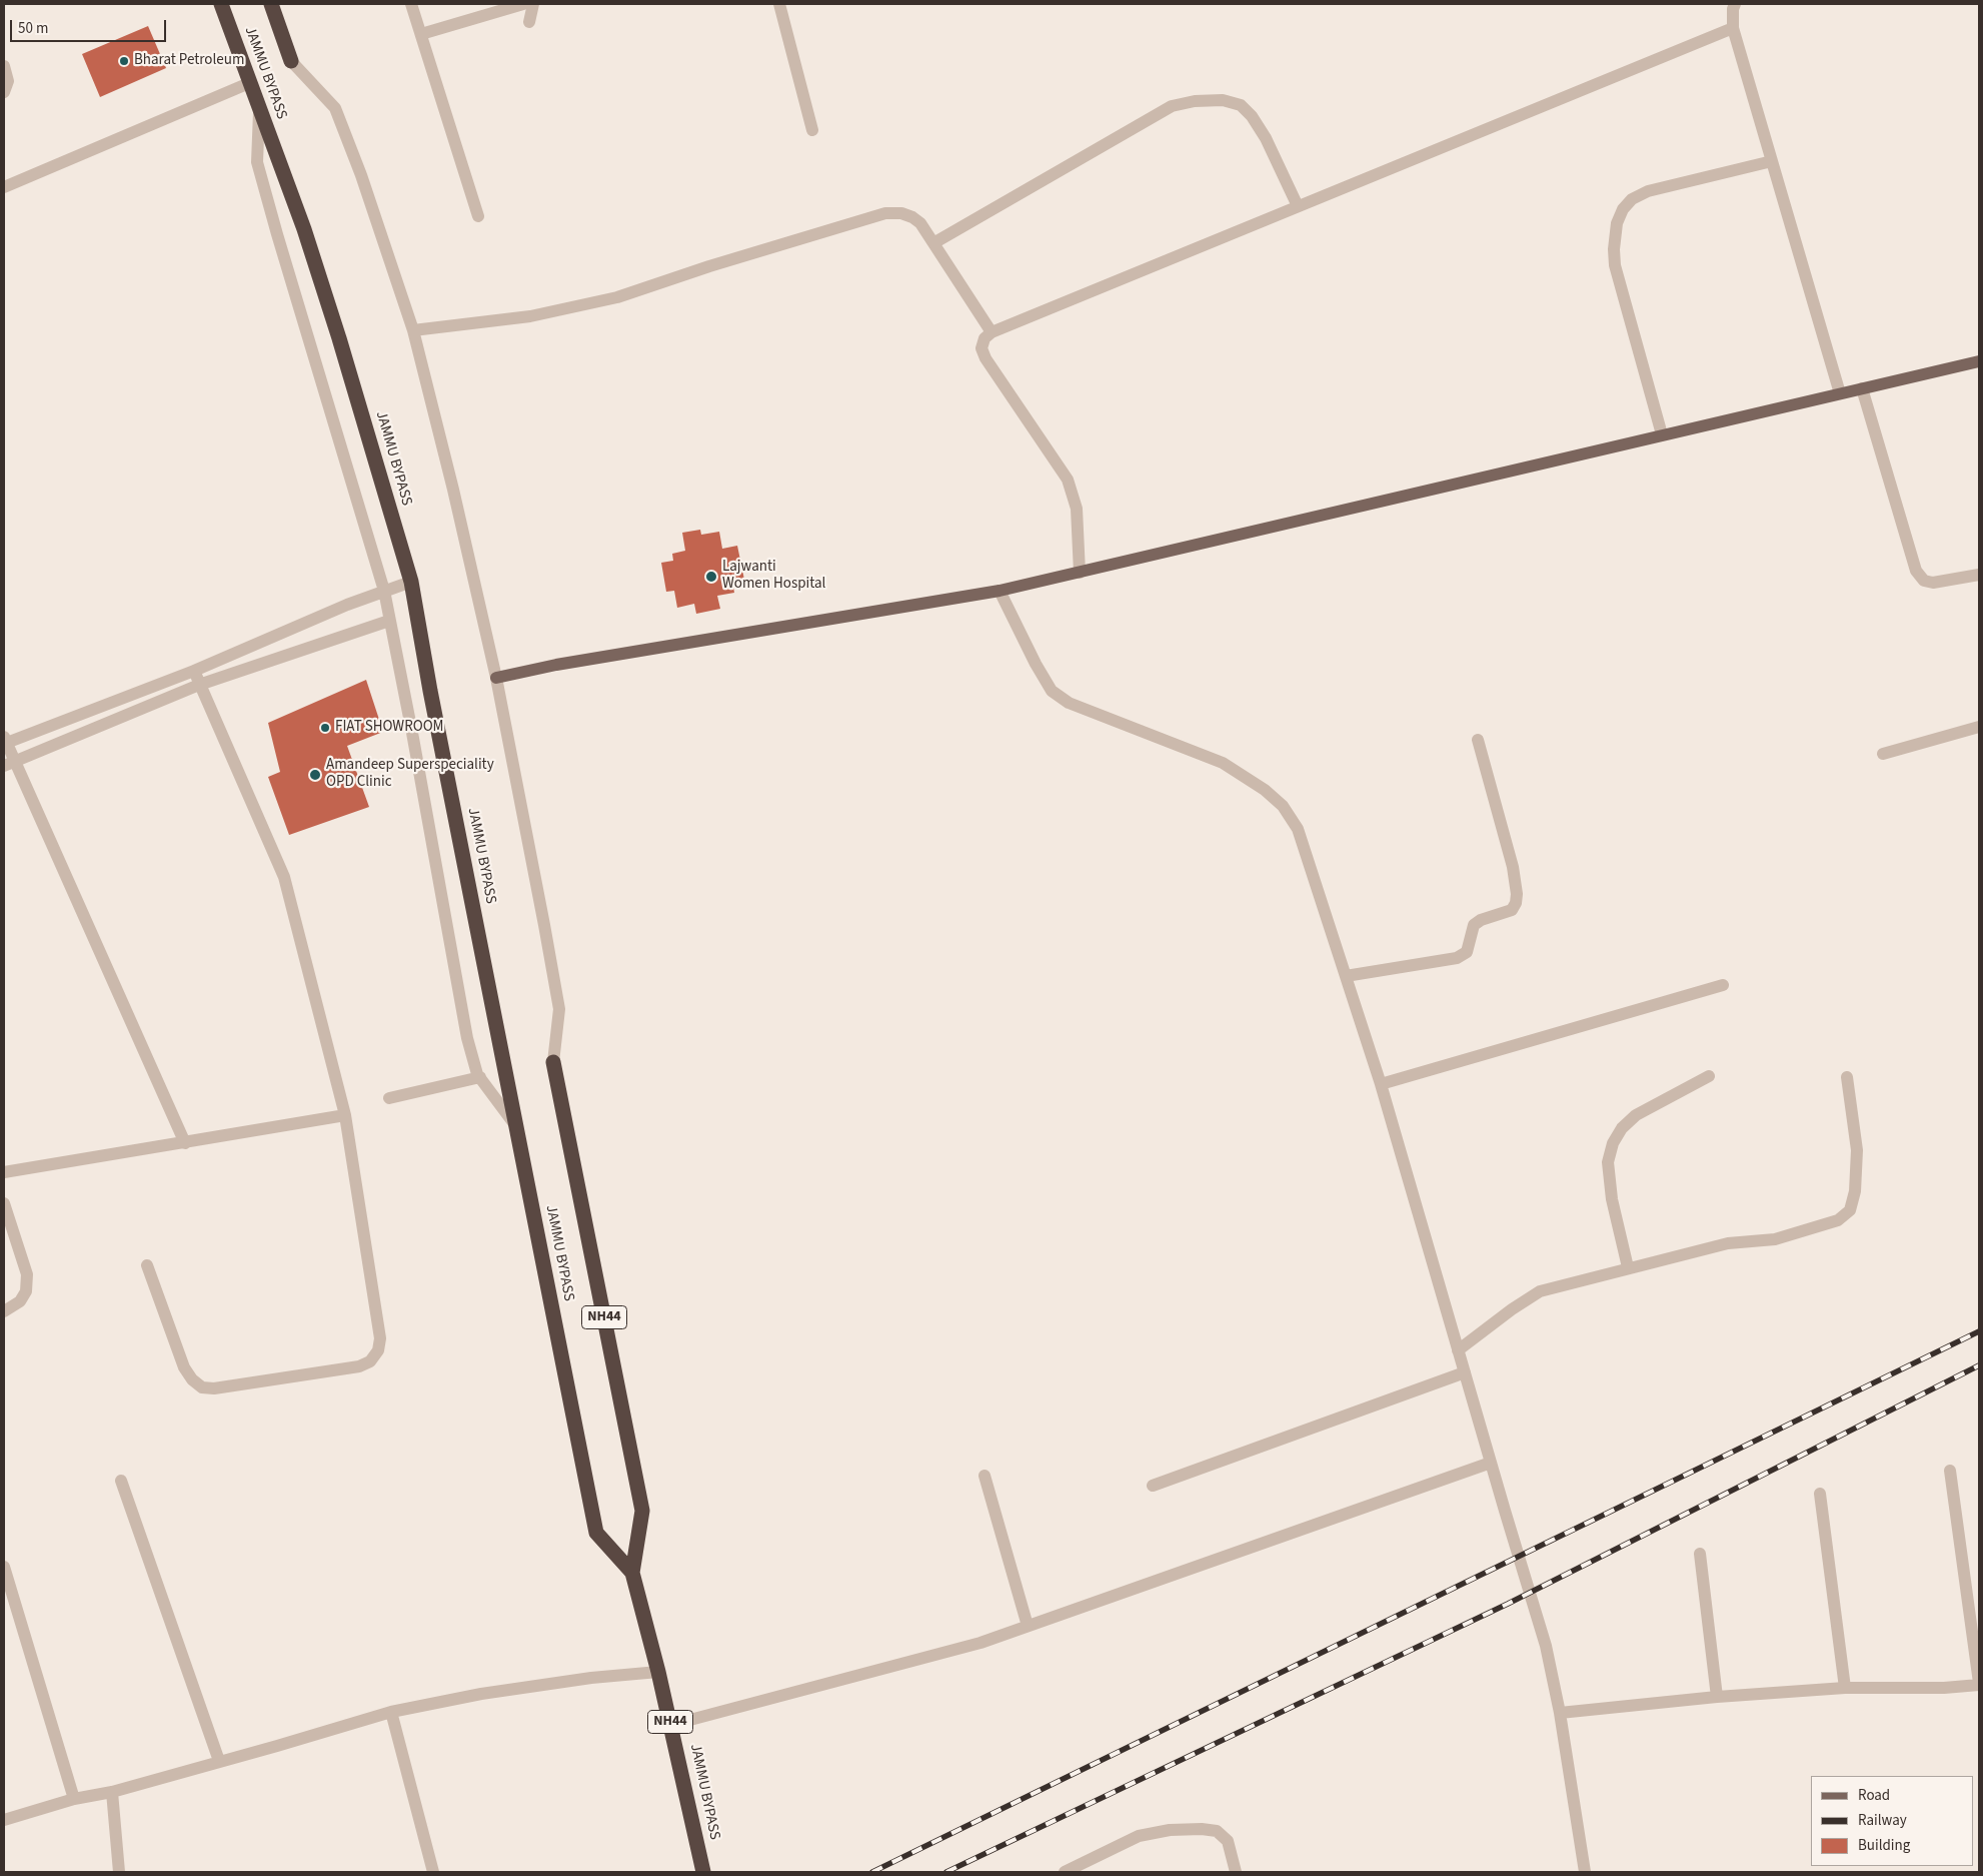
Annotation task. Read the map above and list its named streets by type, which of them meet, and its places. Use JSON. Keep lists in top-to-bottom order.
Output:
{
  "streets": {
    "highway": ["JAMMU BYPASS", "NH44"]
  },
  "places": [
    "Bharat Petroleum",
    "Lajwanti Women Hospital",
    "FIAT SHOWROOM",
    "Amandeep Superspeciality OPD Clinic"
  ],
  "legend": ["Road", "Railway", "Building"],
  "scale_bar": "50 m"
}
